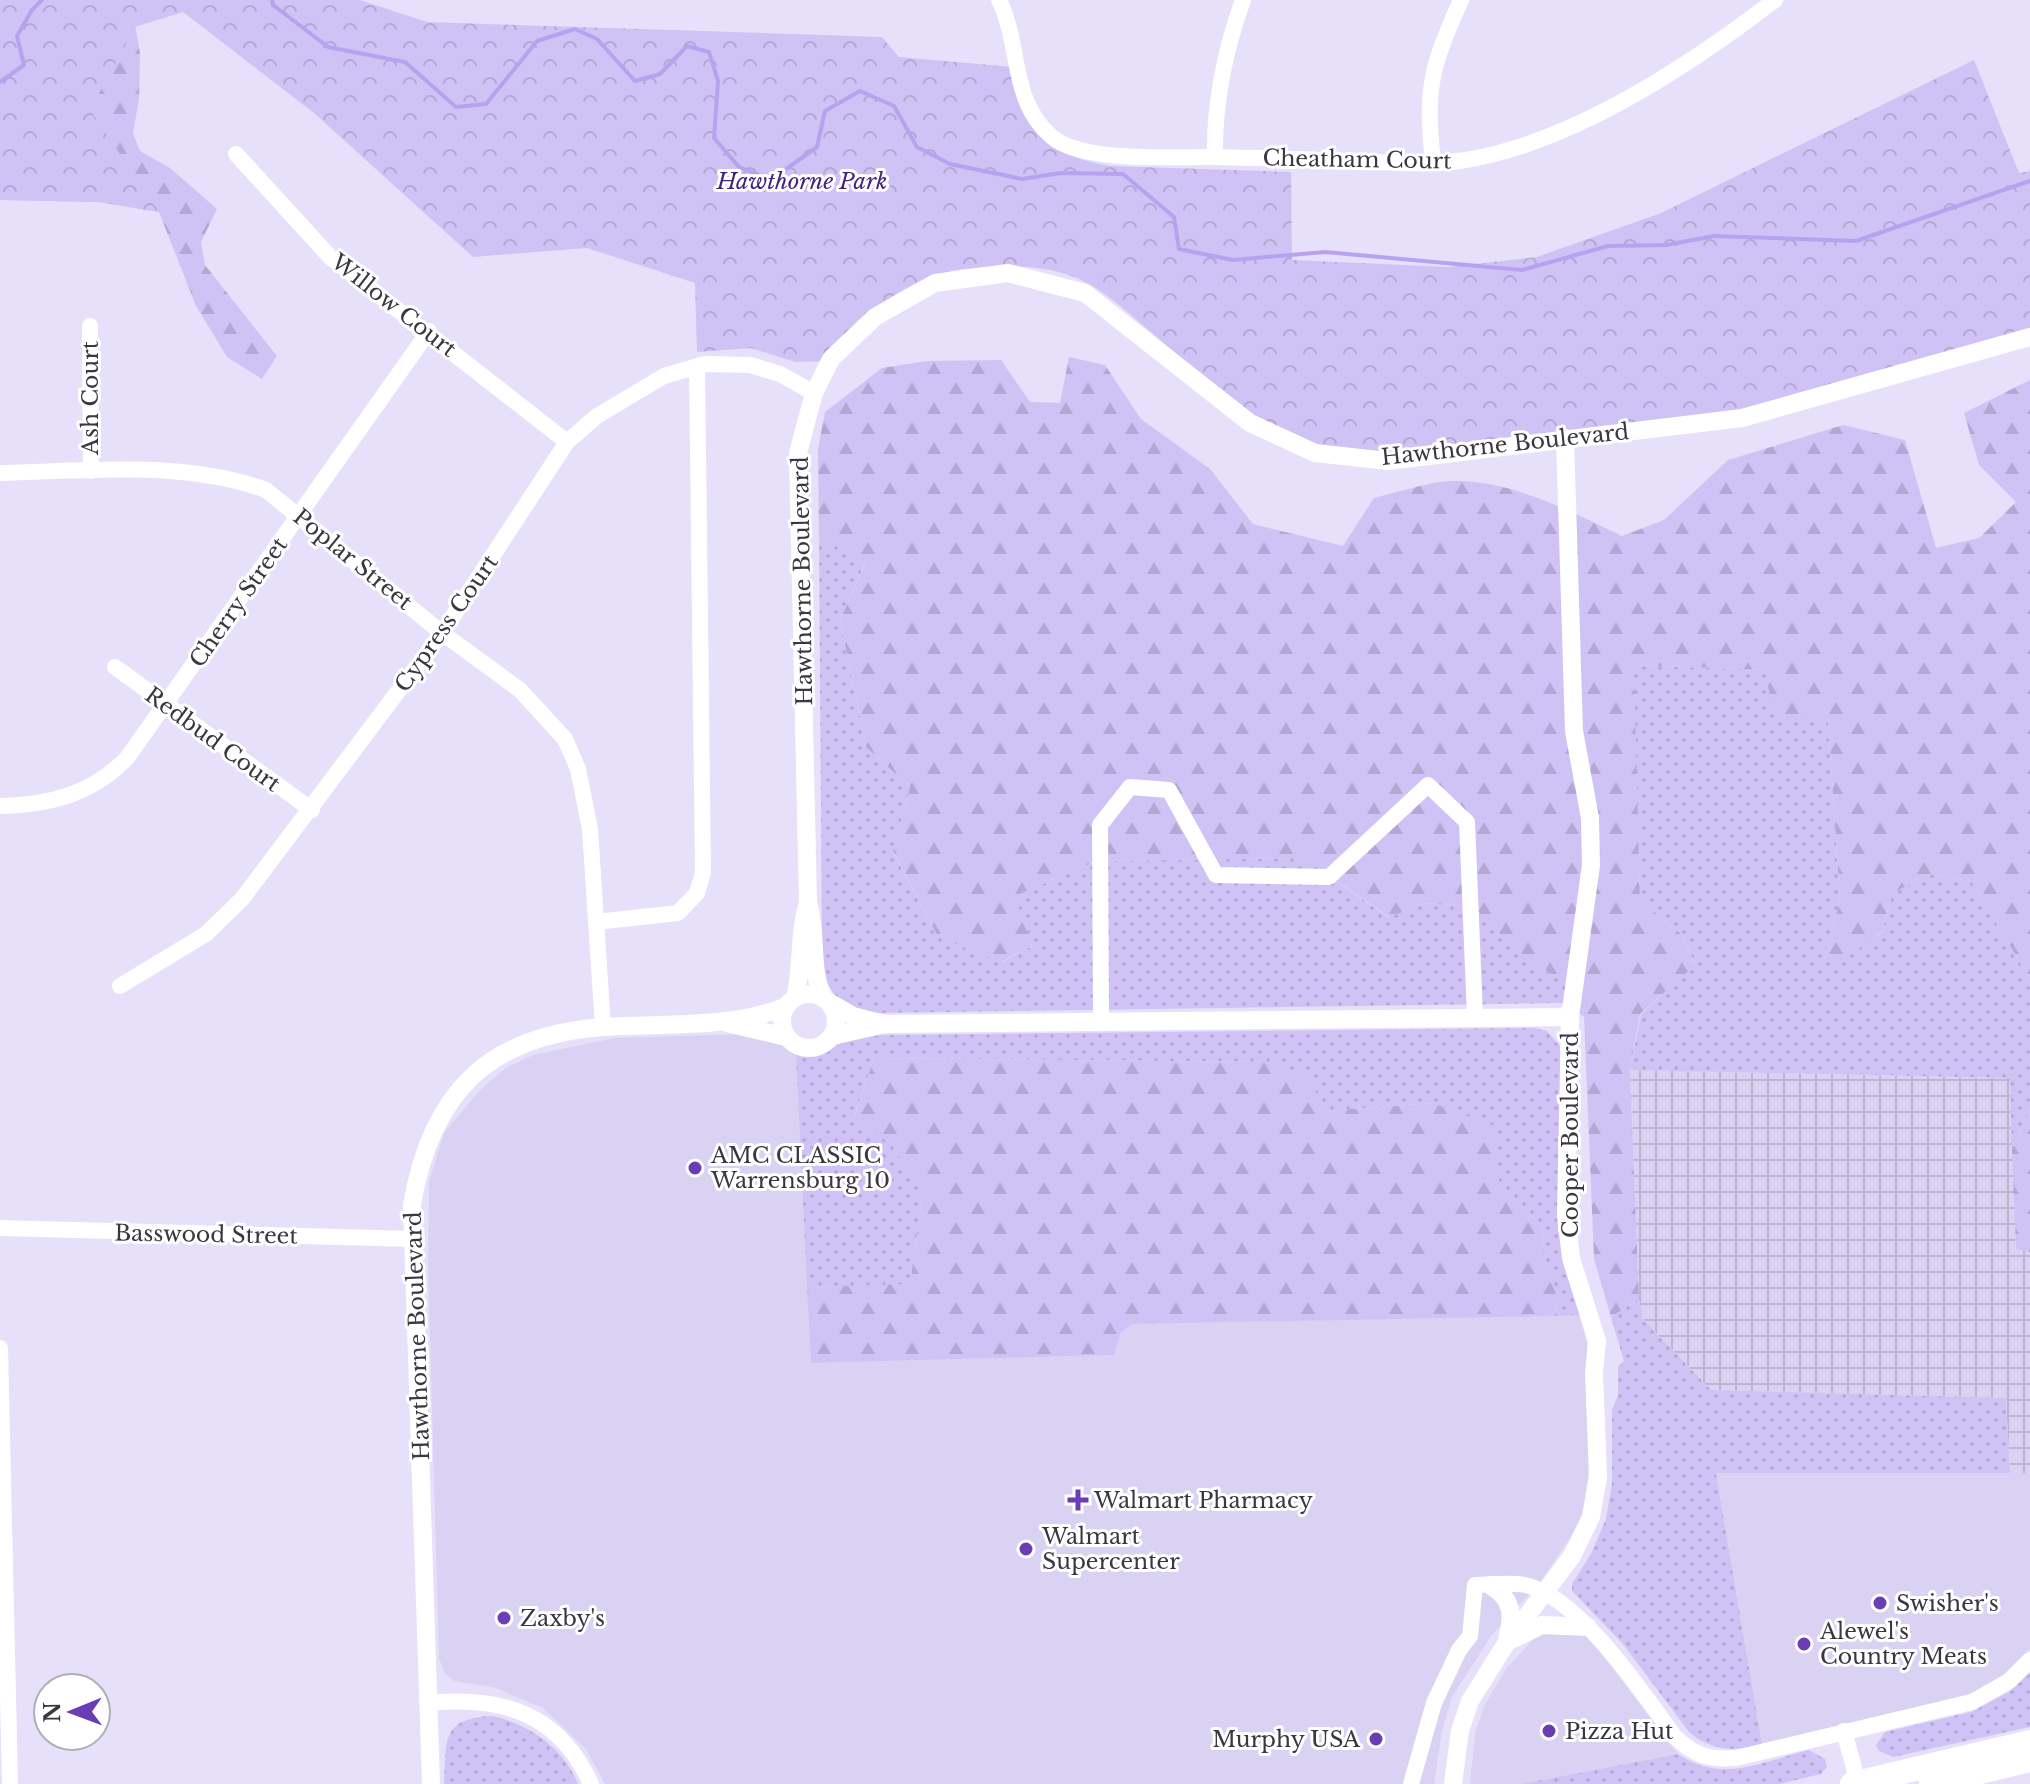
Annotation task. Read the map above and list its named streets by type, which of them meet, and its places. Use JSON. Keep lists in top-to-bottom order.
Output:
{
  "streets": {
    "street": [
      "Cheatham Court",
      "Willow Court",
      "Ash Court",
      "Hawthorne Boulevard",
      "Poplar Street",
      "Cherry Street",
      "Cypress Court",
      "Redbud Court",
      "Cooper Boulevard",
      "Basswood Street"
    ]
  },
  "crossings": [
    ["Willow Court", "Cherry Street"],
    ["Willow Court", "Cypress Court"],
    ["Ash Court", "Poplar Street"],
    ["Hawthorne Boulevard", "Poplar Street"],
    ["Hawthorne Boulevard", "Cypress Court"],
    ["Hawthorne Boulevard", "Cooper Boulevard"],
    ["Hawthorne Boulevard", "Basswood Street"],
    ["Poplar Street", "Cherry Street"],
    ["Poplar Street", "Cypress Court"],
    ["Cherry Street", "Redbud Court"],
    ["Cypress Court", "Redbud Court"]
  ],
  "parks": ["Hawthorne Park"],
  "places": {
    "other": [
      "AMC CLASSIC Warrensburg 10",
      "Walmart Supercenter",
      "Swisher's",
      "Zaxby's",
      "Alewel's Country Meats",
      "Pizza Hut",
      "Murphy USA"
    ],
    "health": ["Walmart Pharmacy"]
  },
  "north": "left"
}
